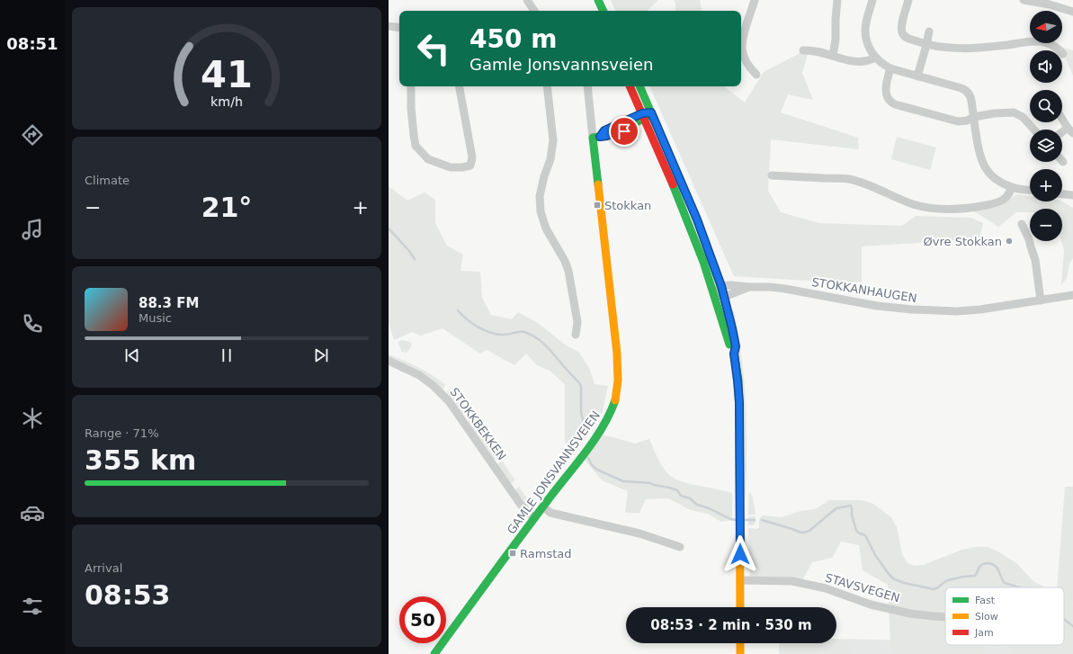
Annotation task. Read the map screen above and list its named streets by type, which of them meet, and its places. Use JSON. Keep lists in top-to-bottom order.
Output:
{
  "streets": {
    "main road": ["GAMLE JONSVANNSVEIEN"],
    "street": ["STOKKANHAUGEN", "STOKKBEKKEN", "STAVSVEGEN"]
  },
  "crossings": [
    ["STOKKBEKKEN", "GAMLE JONSVANNSVEIEN"]
  ],
  "places": {
    "transit": ["Stokkan", "Ramstad"],
    "other": ["Øvre Stokkan"]
  },
  "legend": ["Fast", "Slow", "Jam"],
  "north": "left",
  "page": {
    "tabs": "08:51",
    "map_buttons": ["+", "−"],
    "turn": ["450 m", "Gamle Jonsvannsveien"],
    "tile": [
      "Climate",
      ["Range · 71%", "355 km"],
      ["Arrival", "08:53"]
    ],
    "heat": ["−", "21°", "+"],
    "song": ["88.3 FM", "Music"],
    "limit": "50",
    "trip": "08:53 · 2 min · 530 m",
    "gauge": ["41", "km/h"]
  }
}
